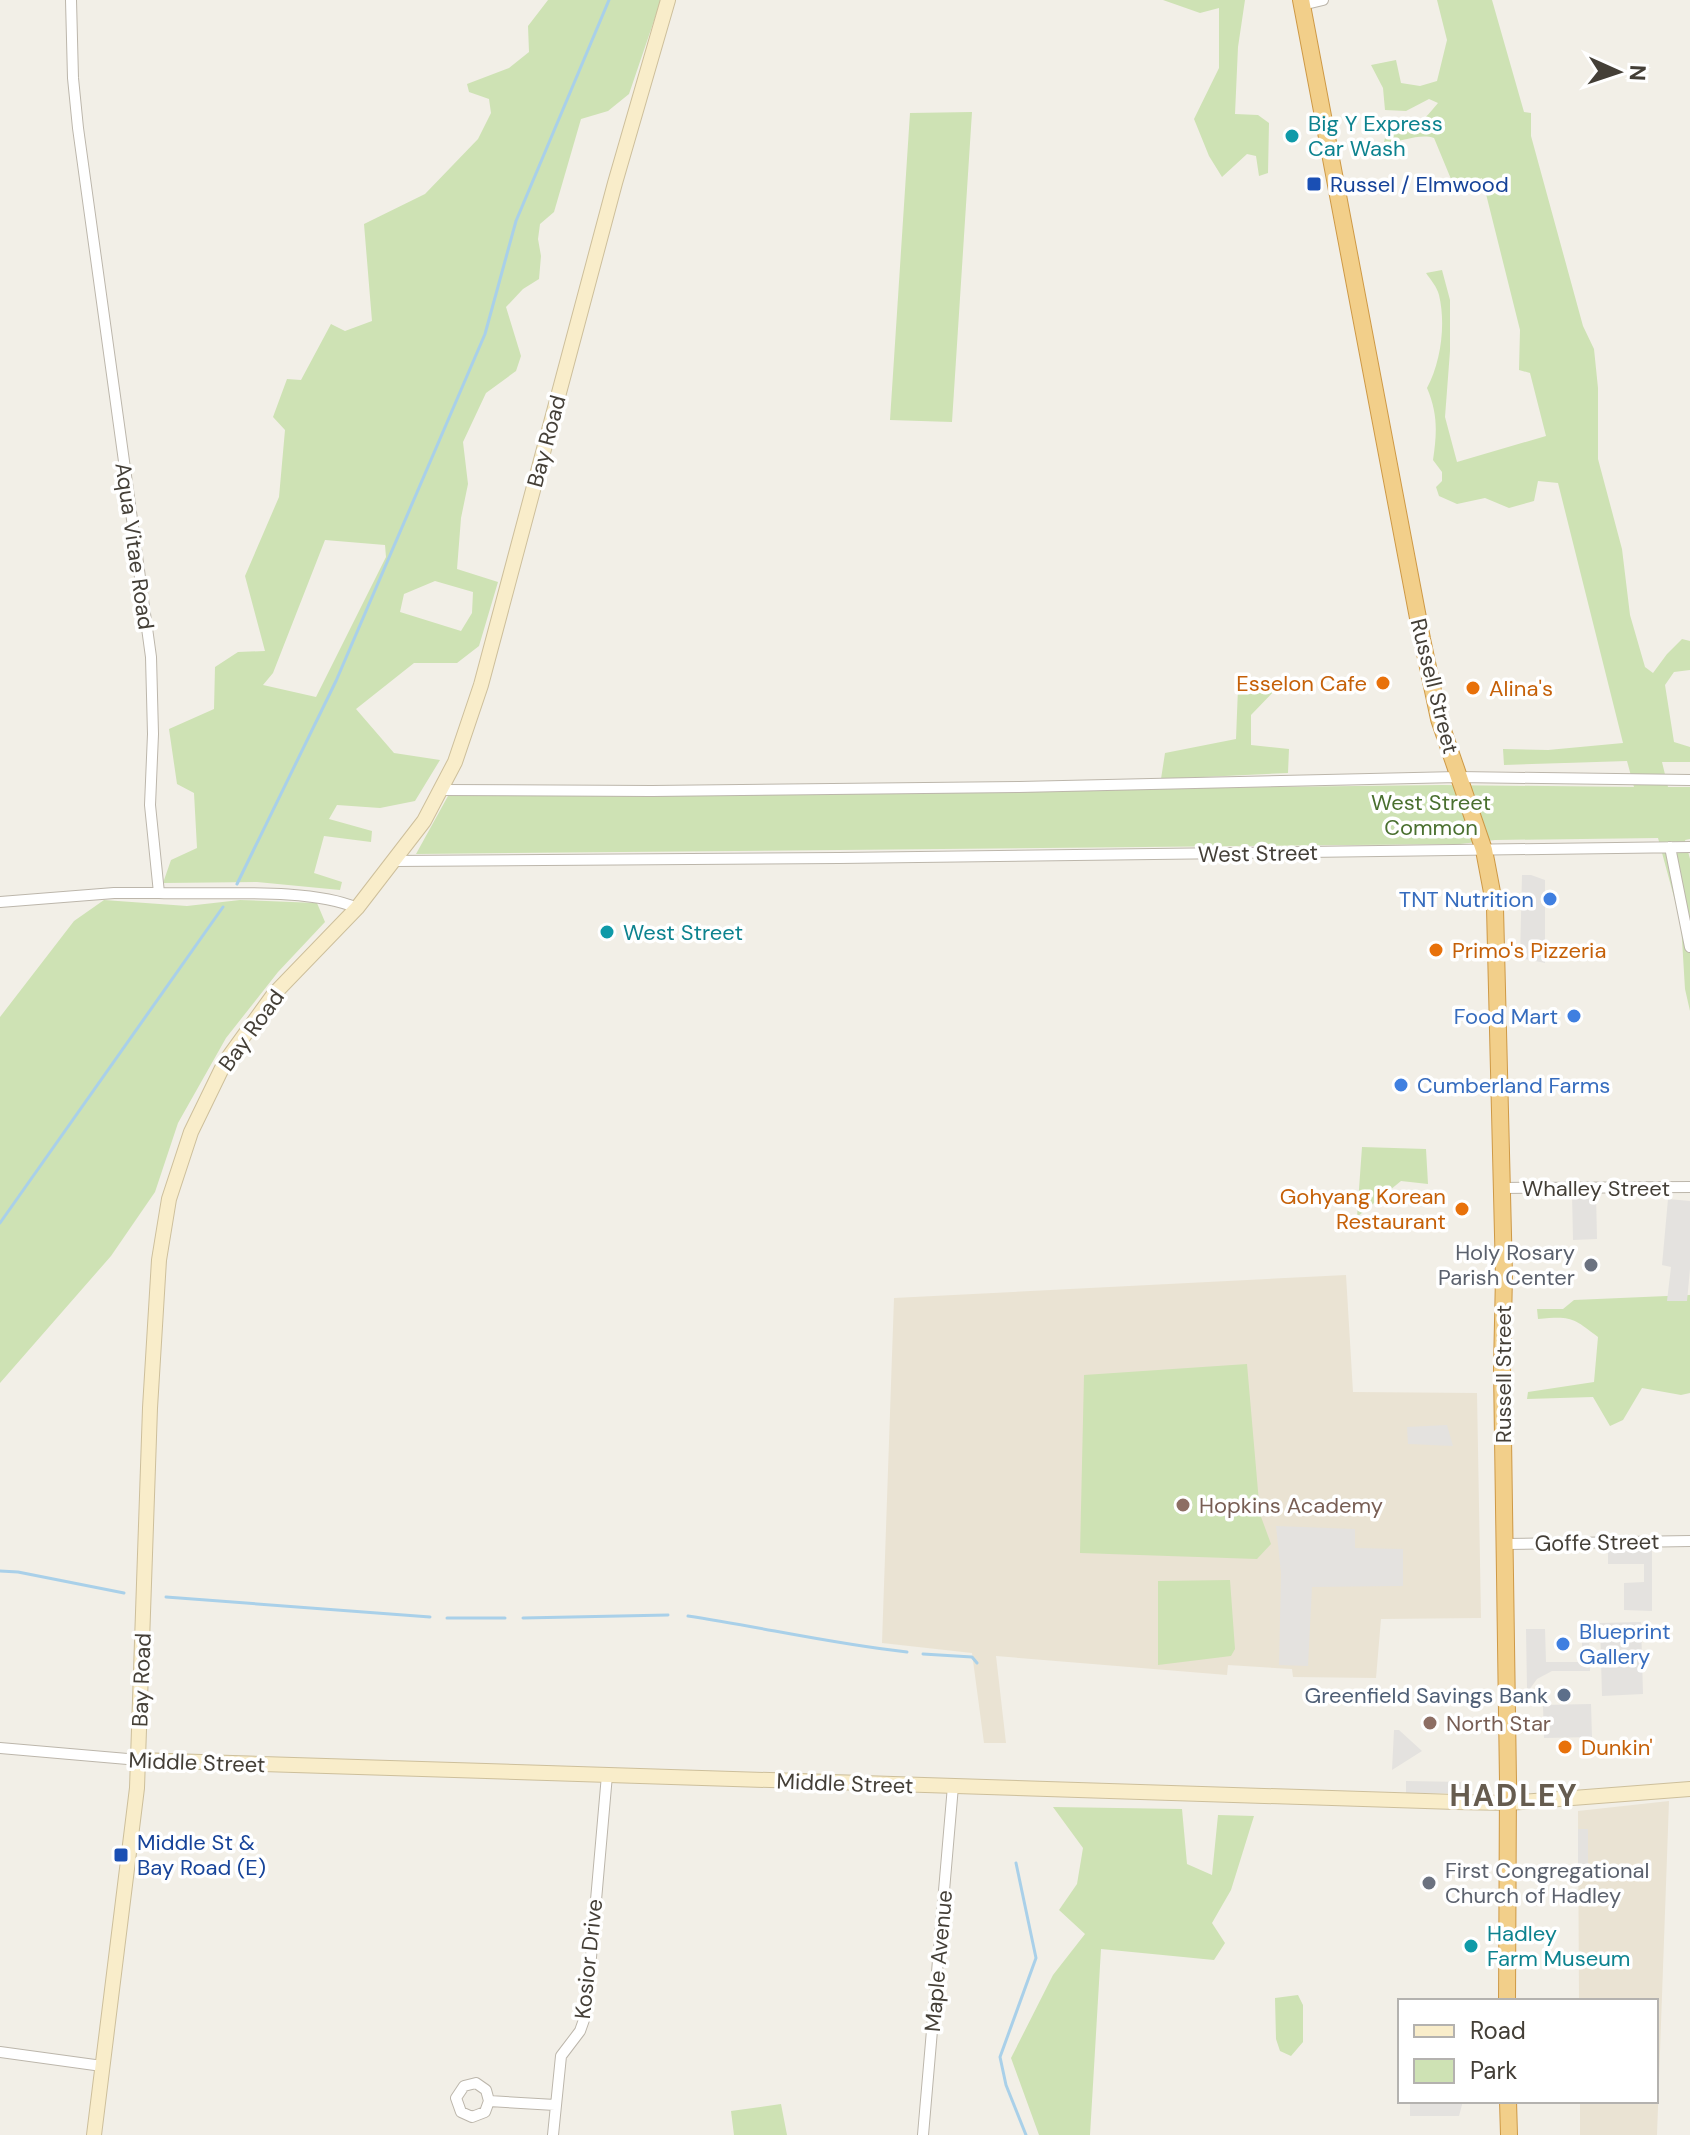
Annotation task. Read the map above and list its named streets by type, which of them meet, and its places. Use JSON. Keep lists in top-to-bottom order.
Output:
{
  "streets": {
    "highway": ["Russell Street"],
    "main road": ["Bay Road", "Middle Street"],
    "street": [
      "Aqua Vitae Road",
      "West Street",
      "Whalley Street",
      "Goffe Street",
      "Kosior Drive",
      "Maple Avenue"
    ]
  },
  "crossings": [
    ["Bay Road", "West Street"],
    ["Bay Road", "Middle Street"],
    ["Russell Street", "West Street"],
    ["Russell Street", "Whalley Street"],
    ["Russell Street", "Goffe Street"],
    ["Russell Street", "Middle Street"],
    ["Middle Street", "Kosior Drive"],
    ["Middle Street", "Maple Avenue"]
  ],
  "districts": ["HADLEY"],
  "parks": ["West Street Common"],
  "places": {
    "other": [
      "Big Y Express Car Wash",
      "Esselon Cafe",
      "Alina's",
      "TNT Nutrition",
      "West Street",
      "Primo's Pizzeria",
      "Food Mart",
      "Cumberland Farms",
      "Gohyang Korean Restaurant",
      "Holy Rosary Parish Center",
      "Hopkins Academy",
      "Blueprint Gallery",
      "Greenfield Savings Bank",
      "North Star",
      "Dunkin'",
      "First Congregational Church of Hadley",
      "Hadley Farm Museum"
    ],
    "transit": ["Russel / Elmwood", "Middle St & Bay Road (E)"]
  },
  "legend": ["Road", "Park"],
  "north": "right"
}
